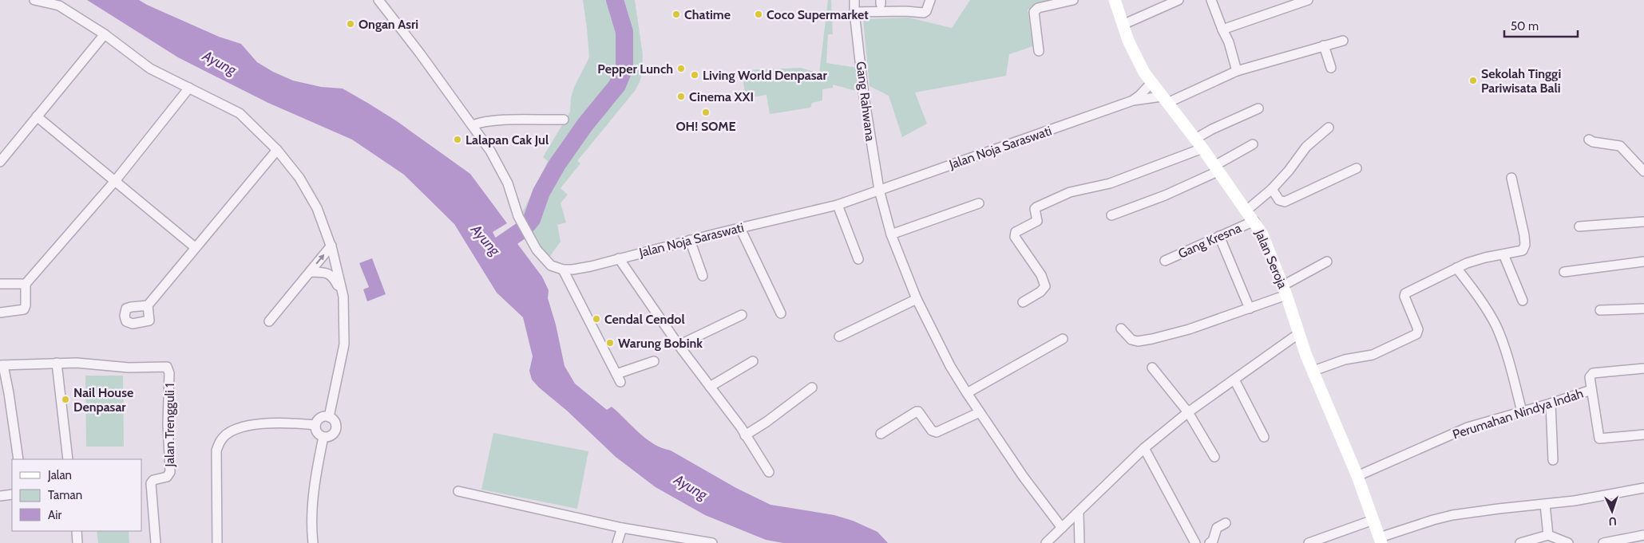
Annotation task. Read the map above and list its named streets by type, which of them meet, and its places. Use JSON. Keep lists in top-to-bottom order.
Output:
{
  "streets": {
    "street": [
      "Gang Rahwana",
      "Jalan Noja Saraswati",
      "Gang Kresna",
      "Jalan Seroja",
      "Perumahan Nindya Indah",
      "Jalan Trengguli 1"
    ]
  },
  "crossings": [
    ["Gang Rahwana", "Jalan Noja Saraswati"],
    ["Jalan Noja Saraswati", "Jalan Seroja"],
    ["Gang Kresna", "Jalan Seroja"],
    ["Jalan Seroja", "Perumahan Nindya Indah"]
  ],
  "water": ["Ayung"],
  "places": [
    "Chatime",
    "Coco Supermarket",
    "Ongan Asri",
    "Pepper Lunch",
    "Living World Denpasar",
    "Sekolah Tinggi Pariwisata Bali",
    "Cinema XXI",
    "OH! SOME",
    "Lalapan Cak Jul",
    "Cendal Cendol",
    "Warung Bobink",
    "Nail House Denpasar"
  ],
  "legend": ["Jalan", "Taman", "Air"],
  "scale_bar": "50 m",
  "north": "bottom"
}
